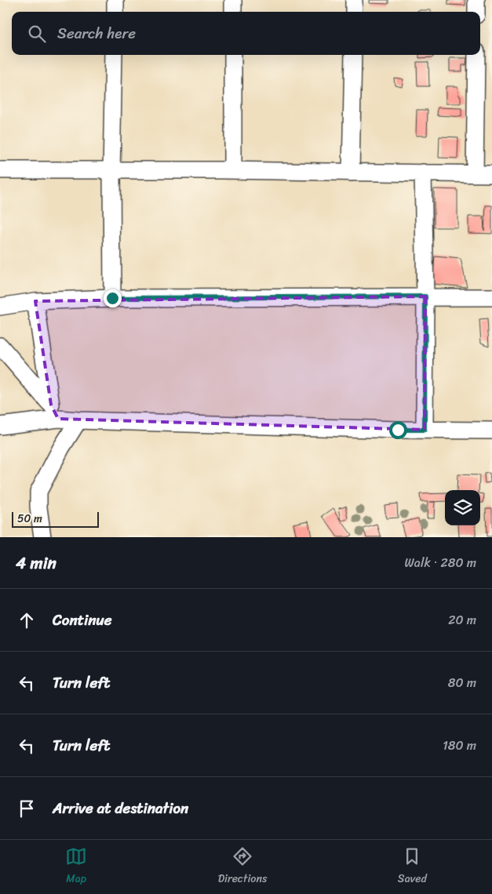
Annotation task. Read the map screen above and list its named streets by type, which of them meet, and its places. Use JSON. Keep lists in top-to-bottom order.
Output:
{
  "scale_bar": "50 m",
  "page": {
    "search": "Search here",
    "scale": "50 m",
    "heading": ["4 min", "Walk · 280 m"],
    "list": [
      ["Continue", "20 m"],
      ["Turn left", "80 m"],
      ["Turn left", "180 m"],
      "Arrive at destination"
    ],
    "nav": ["Map", "Directions", "Saved"]
  }
}
